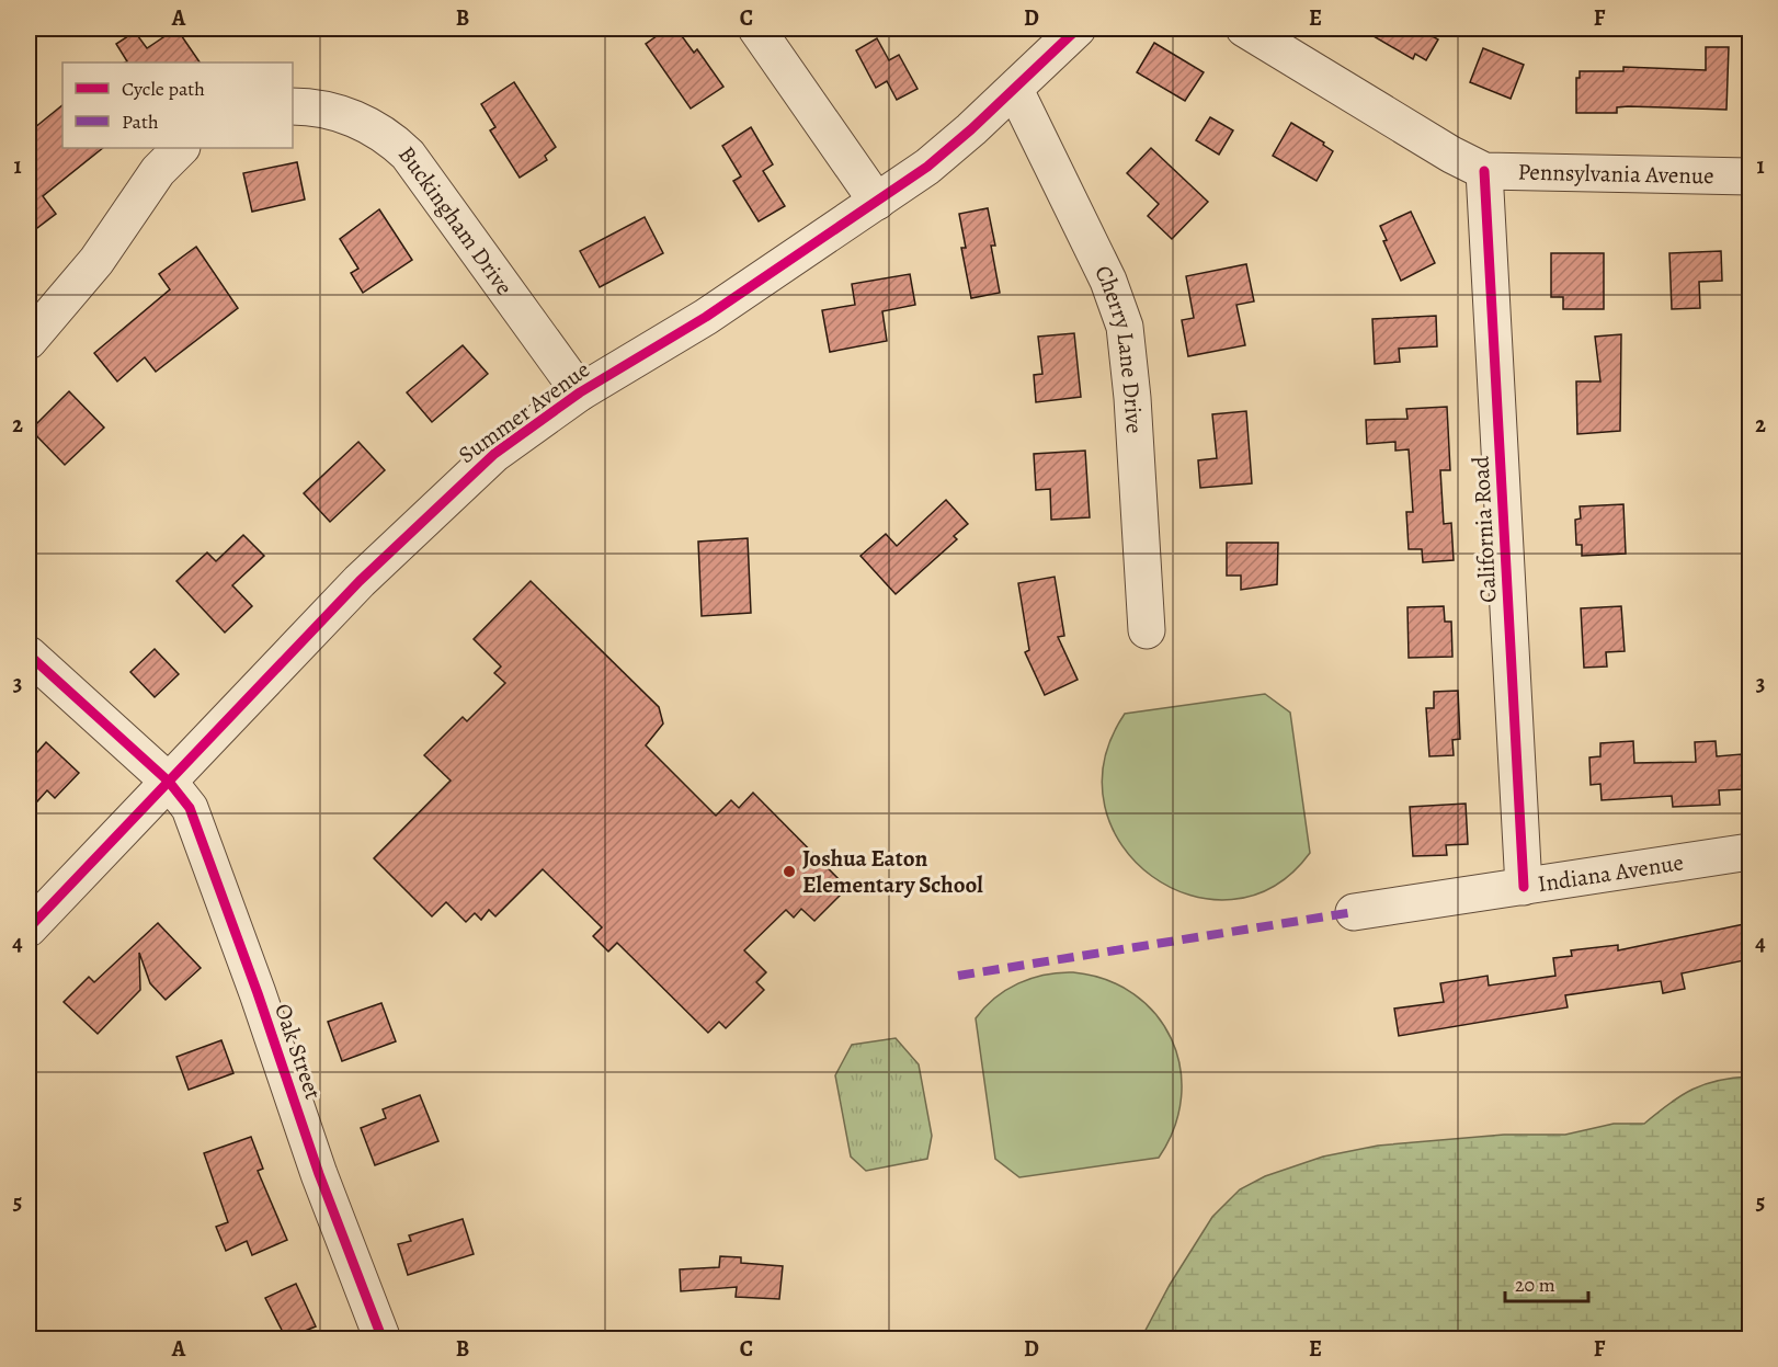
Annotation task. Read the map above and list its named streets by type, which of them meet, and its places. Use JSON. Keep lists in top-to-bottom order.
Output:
{
  "streets": {
    "street": [
      "Pennsylvania Avenue",
      "Buckingham Drive",
      "Cherry Lane Drive",
      "Summer Avenue",
      "California Road",
      "Indiana Avenue",
      "Oak Street"
    ]
  },
  "crossings": [
    ["Pennsylvania Avenue", "California Road"],
    ["Buckingham Drive", "Summer Avenue"],
    ["Cherry Lane Drive", "Summer Avenue"],
    ["Summer Avenue", "Oak Street"],
    ["California Road", "Indiana Avenue"]
  ],
  "places": ["Joshua Eaton Elementary School"],
  "legend": ["Cycle path", "Path"],
  "scale_bar": "20 m",
  "grid": {
    "columns": [
      "A",
      "B",
      "C",
      "D",
      "E",
      "F"
    ],
    "rows": [
      "1",
      "2",
      "3",
      "4",
      "5"
    ]
  }
}
